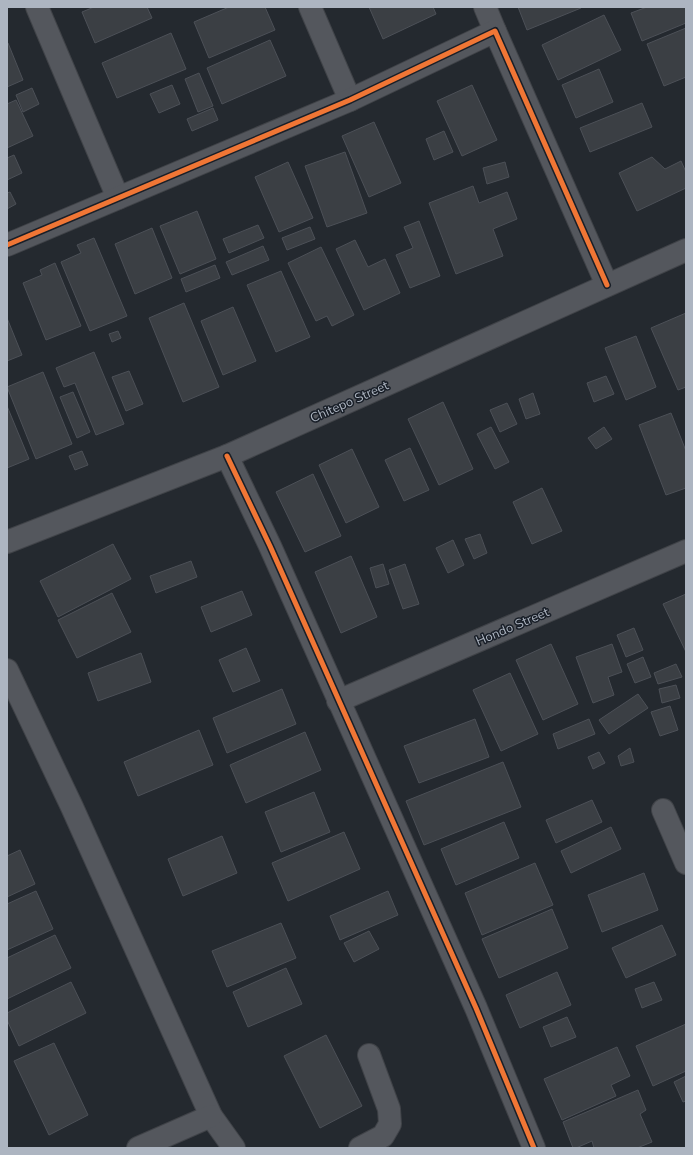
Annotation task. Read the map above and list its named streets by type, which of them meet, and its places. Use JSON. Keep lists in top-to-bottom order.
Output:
{
  "streets": {
    "street": ["Chitepo Street", "Hondo Street"]
  }
}
